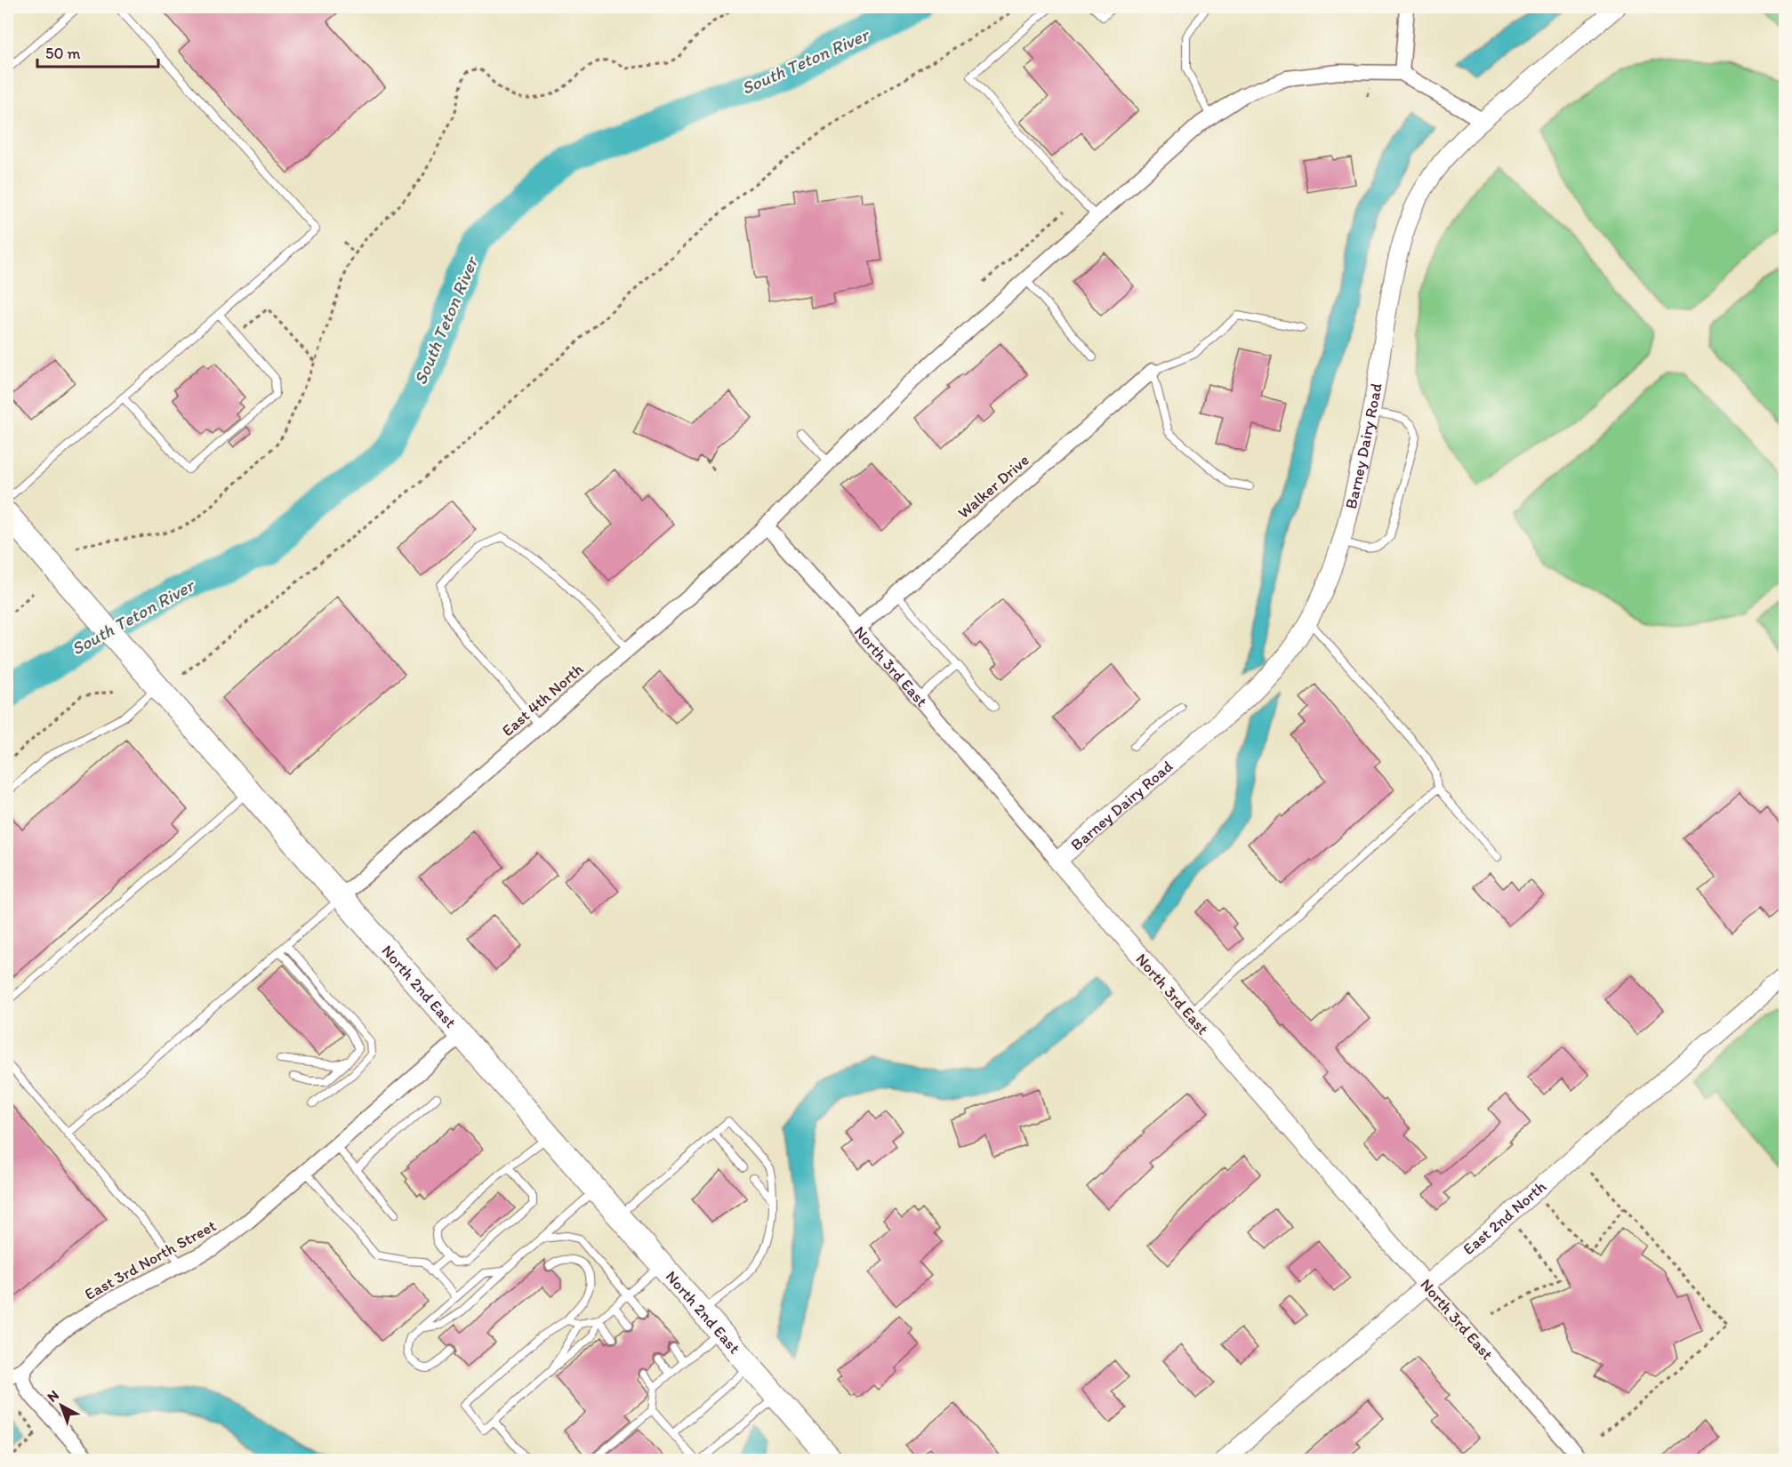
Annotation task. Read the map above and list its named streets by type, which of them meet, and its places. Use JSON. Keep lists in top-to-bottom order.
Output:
{
  "streets": {
    "main road": ["North 2nd East"],
    "street": [
      "Barney Dairy Road",
      "Walker Drive",
      "North 3rd East",
      "East 4th North",
      "East 2nd North",
      "East 3rd North Street"
    ]
  },
  "crossings": [
    ["Barney Dairy Road", "North 3rd East"],
    ["Walker Drive", "North 3rd East"],
    ["North 3rd East", "East 4th North"],
    ["North 3rd East", "East 2nd North"],
    ["East 4th North", "North 2nd East"],
    ["North 2nd East", "East 3rd North Street"]
  ],
  "water": ["South Teton River"],
  "scale_bar": "50 m",
  "north": "top left"
}
